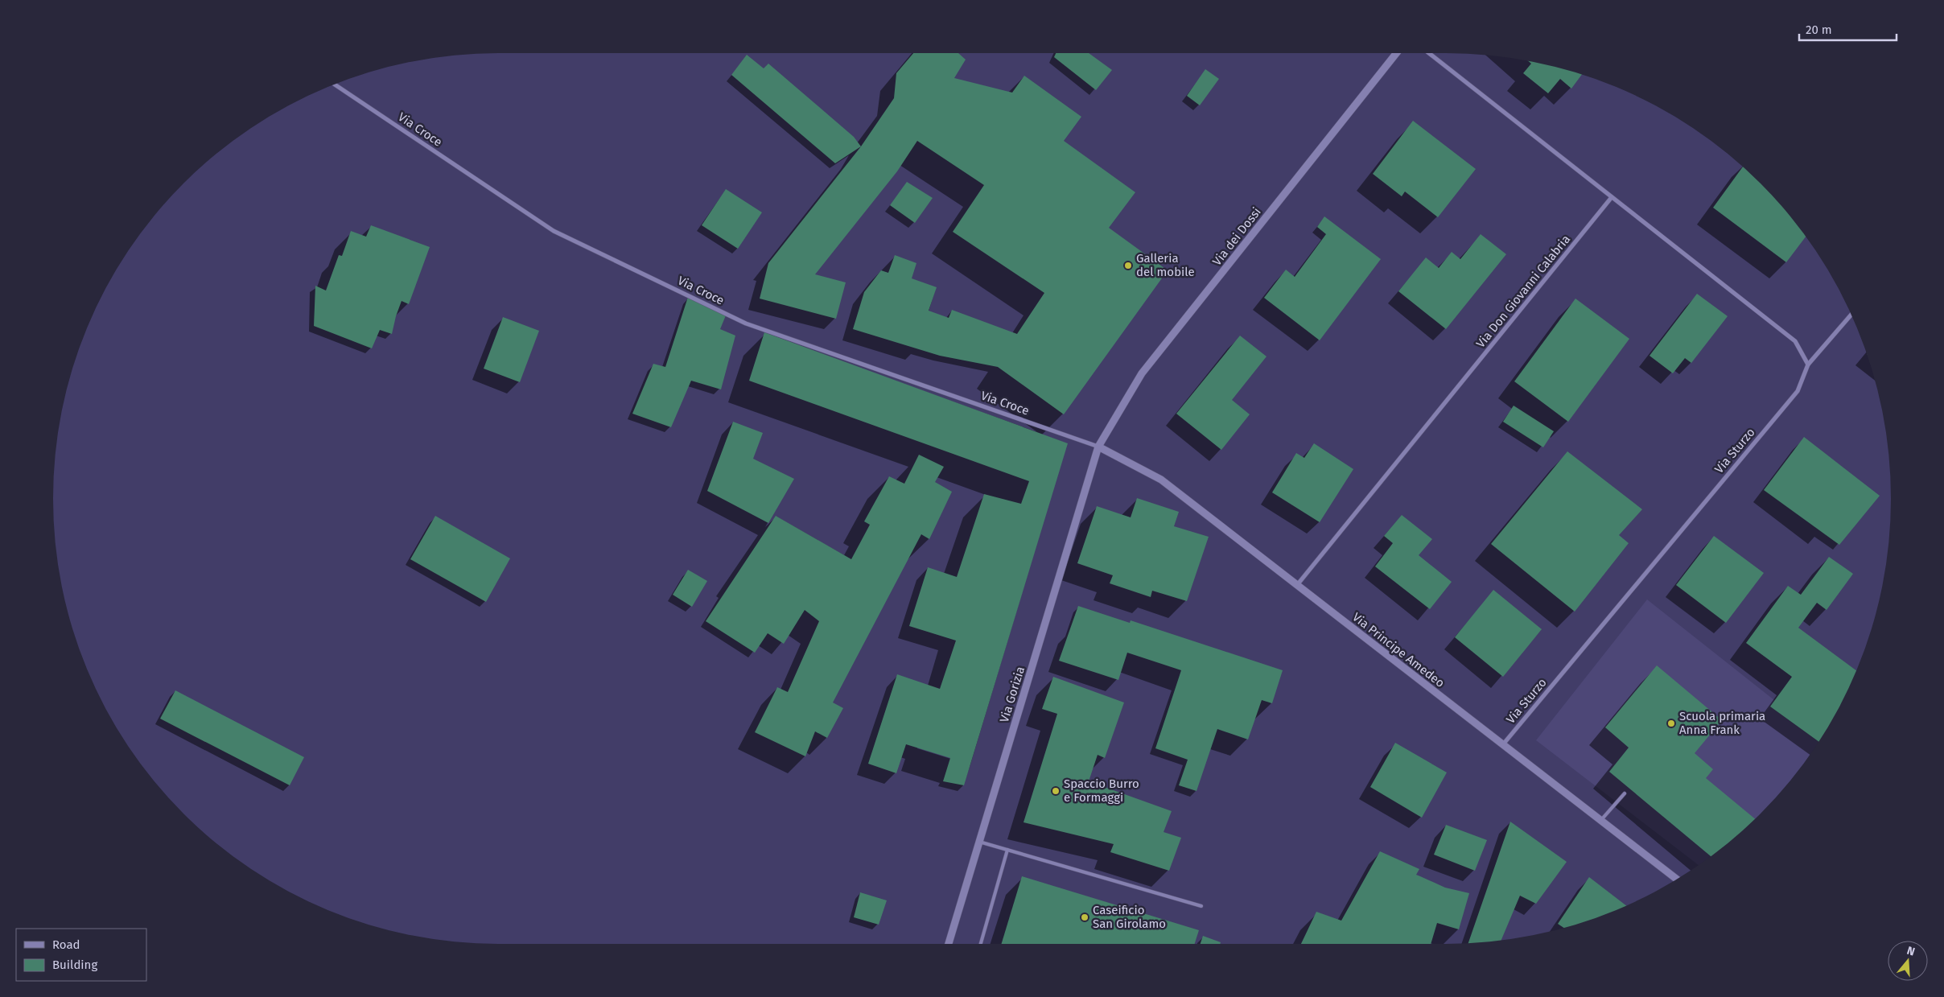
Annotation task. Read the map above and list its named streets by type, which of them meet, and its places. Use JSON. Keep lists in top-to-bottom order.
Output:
{
  "streets": {
    "street": [
      "Via Croce",
      "Via dei Dossi",
      "Via Don Giovanni Calabria",
      "Via Sturzo",
      "Via Principe Amedeo",
      "Via Gorizia"
    ]
  },
  "crossings": [
    ["Via Croce", "Via dei Dossi"],
    ["Via Croce", "Via Principe Amedeo"],
    ["Via Croce", "Via Gorizia"],
    ["Via dei Dossi", "Via Principe Amedeo"],
    ["Via dei Dossi", "Via Gorizia"],
    ["Via Don Giovanni Calabria", "Via Principe Amedeo"],
    ["Via Sturzo", "Via Principe Amedeo"],
    ["Via Principe Amedeo", "Via Gorizia"]
  ],
  "places": [
    "Galleria del mobile",
    "Scuola primaria Anna Frank",
    "Spaccio Burro e Formaggi",
    "Caseificio San Girolamo"
  ],
  "legend": ["Road", "Building"],
  "scale_bar": "20 m",
  "north": "top"
}
